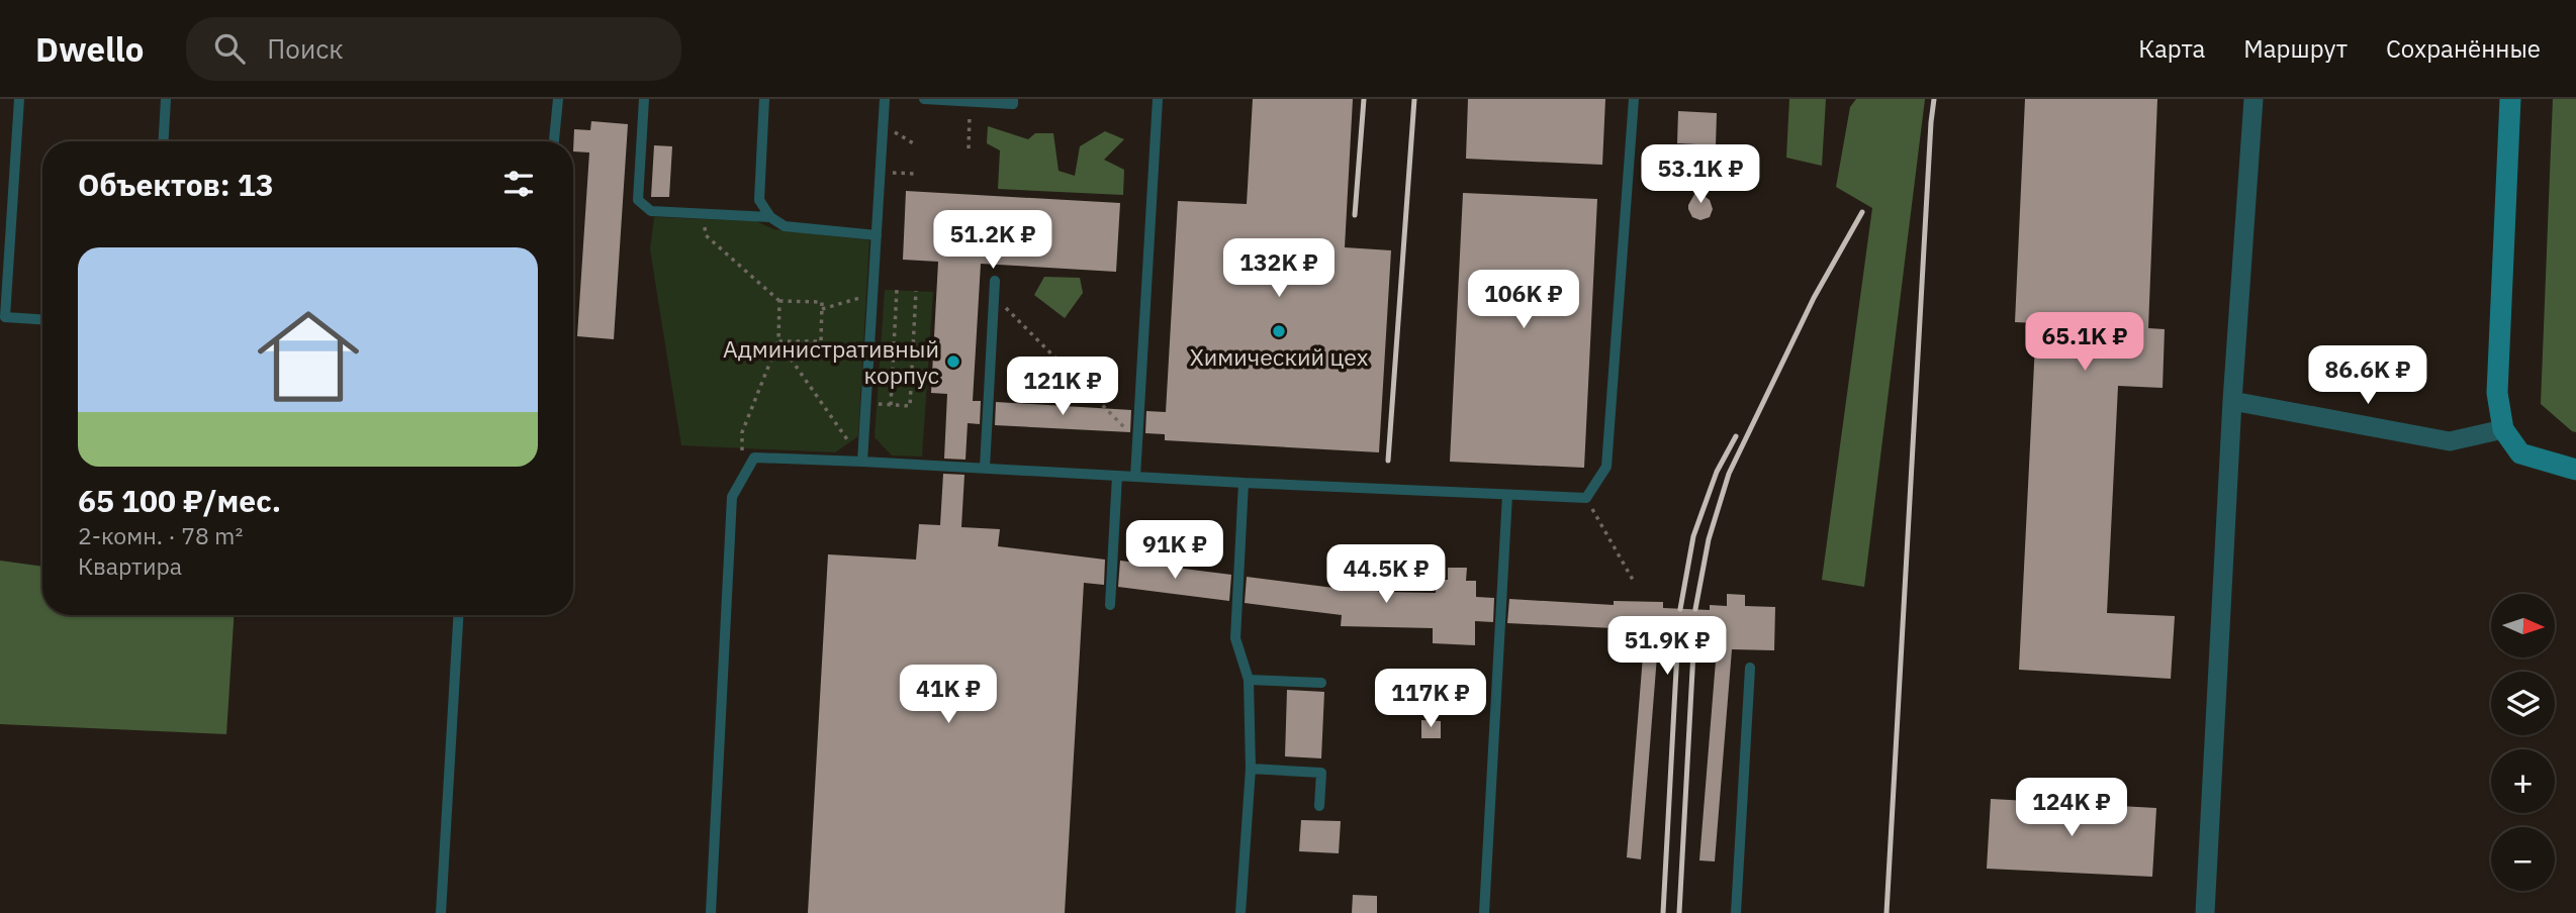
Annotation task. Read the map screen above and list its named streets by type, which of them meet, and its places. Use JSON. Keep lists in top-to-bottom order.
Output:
{
  "places": ["Химический цех", "Административный корпус"],
  "north": "right",
  "page": {
    "header": "Dwello",
    "search": "Поиск",
    "nav": ["Карта", "Маршрут", "Сохранённые"],
    "heading": "Объектов: 13",
    "price": [
      "53.1K ₽",
      "51.2K ₽",
      "132K ₽",
      "106K ₽",
      "65.1K ₽",
      "86.6K ₽",
      "121K ₽",
      "91K ₽",
      "44.5K ₽",
      "51.9K ₽",
      "41K ₽",
      "117K ₽",
      "124K ₽"
    ],
    "list": [
      {
        "name": "65 100 ₽/мес.",
        "note": "2-комн. · 78 m² · Квартира"
      }
    ],
    "map_buttons": ["+", "−"]
  }
}
